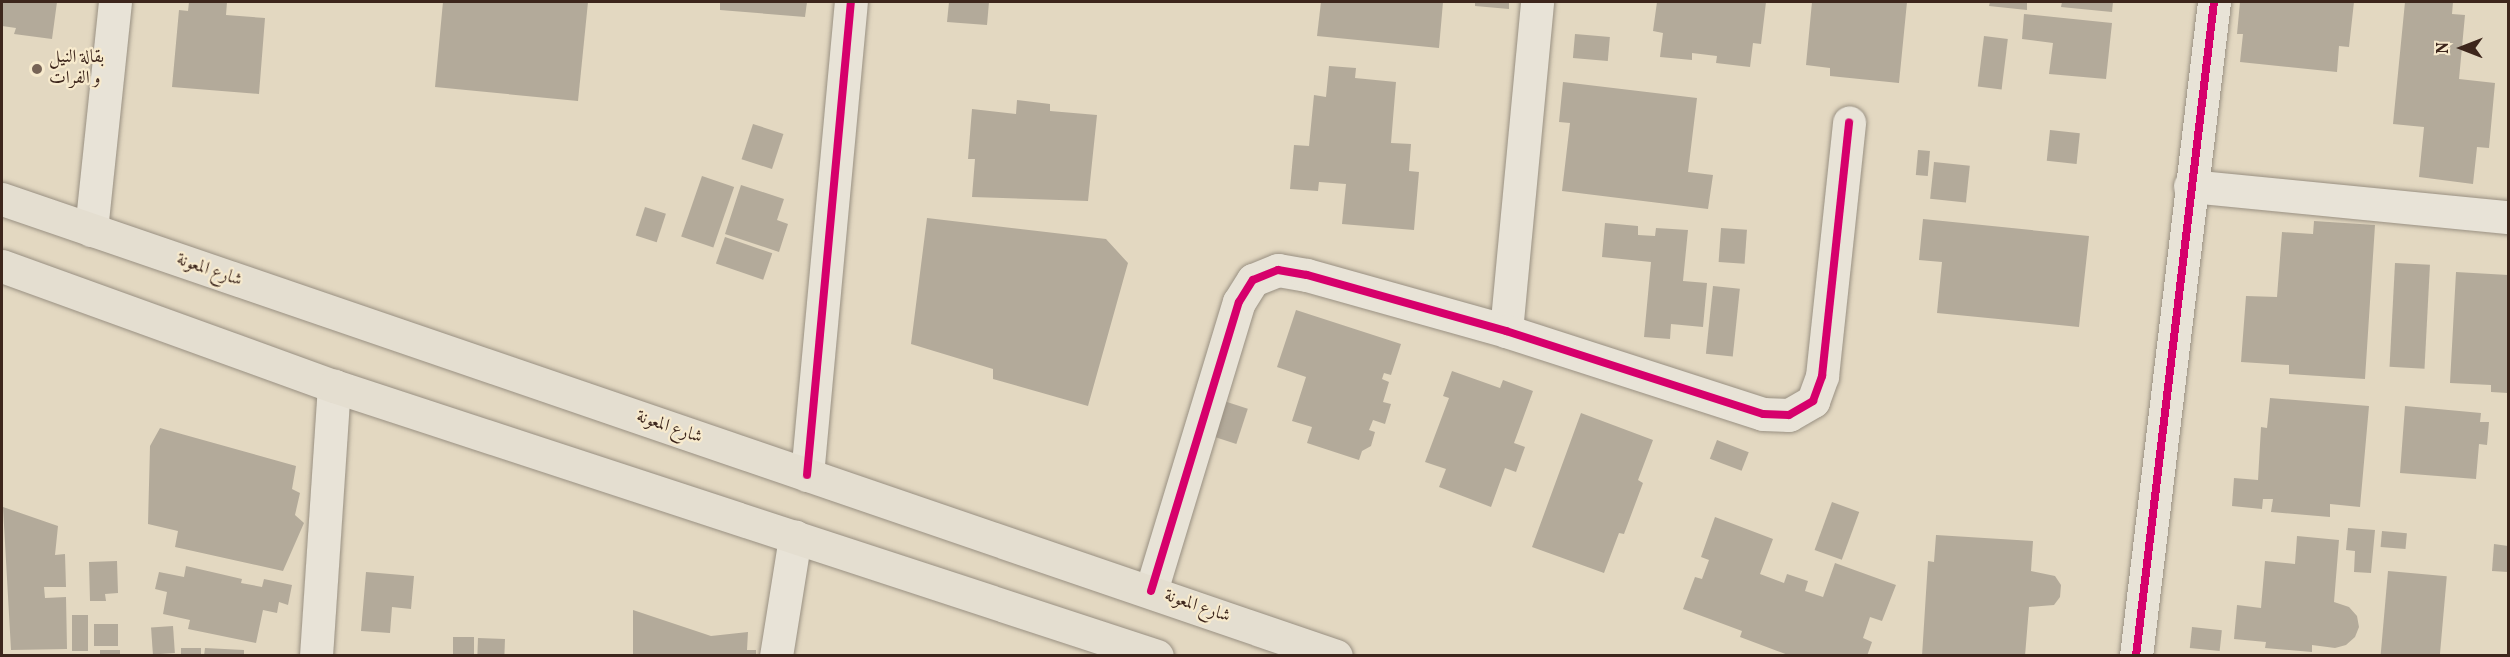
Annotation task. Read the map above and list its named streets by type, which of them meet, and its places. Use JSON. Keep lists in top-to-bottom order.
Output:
{
  "streets": {
    "highway": ["شارع المعونة"]
  },
  "places": ["بقالة النيل و الفرات"],
  "north": "left"
}
